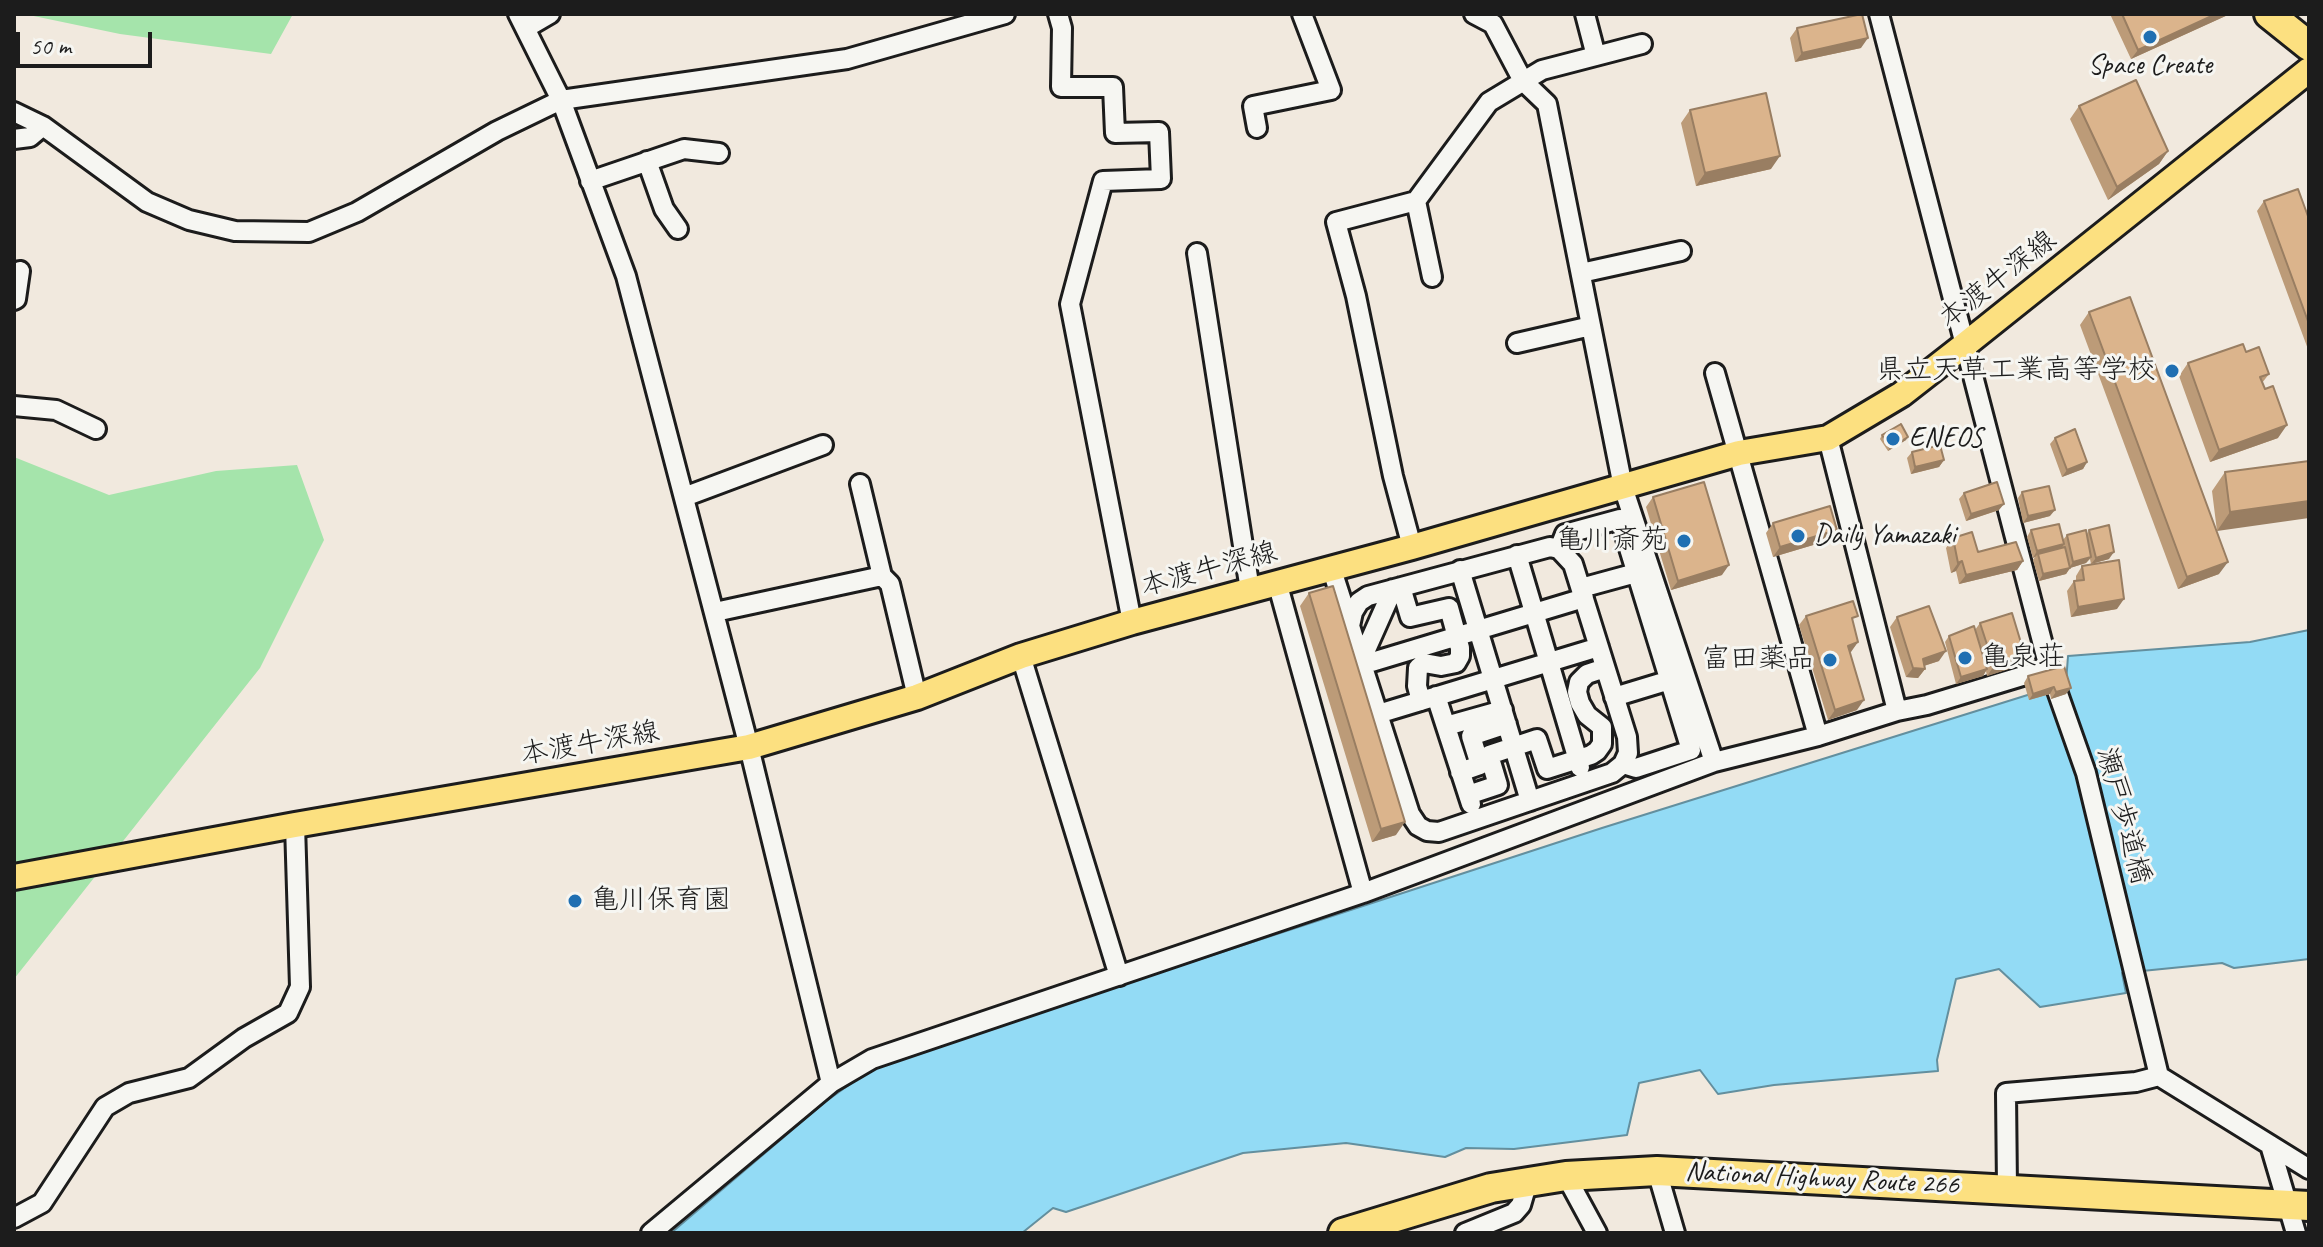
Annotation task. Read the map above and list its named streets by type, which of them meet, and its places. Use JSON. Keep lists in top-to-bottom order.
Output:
{
  "streets": {
    "highway": ["National Highway Route 266"],
    "main road": ["本渡牛深線"],
    "street": ["瀬戸歩道橋"]
  },
  "crossings": [
    ["本渡牛深線", "瀬戸歩道橋"]
  ],
  "places": [
    "Space Create",
    "県立天草工業高等学校",
    "ENEOS",
    "Daily Yamazaki",
    "亀川斎苑",
    "亀泉荘",
    "富田薬品",
    "亀川保育園"
  ],
  "scale_bar": "50 m"
}
